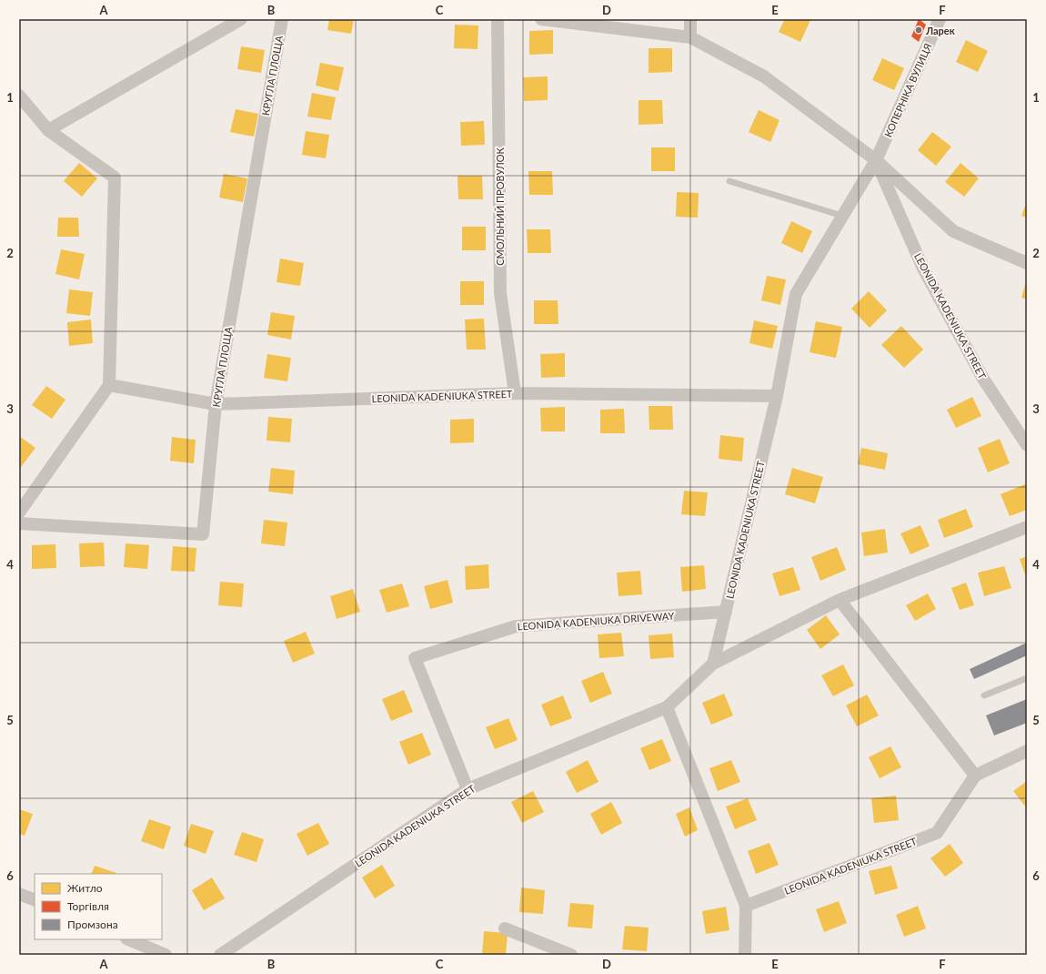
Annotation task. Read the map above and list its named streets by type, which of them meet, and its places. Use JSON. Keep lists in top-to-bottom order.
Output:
{
  "streets": {
    "street": [
      "КРУГЛА ПЛОЩА",
      "КОПЕРНІКА ВУЛИЦЯ",
      "СМОЛЬНИЙ ПРОВУЛОК",
      "LEONIDA KADENIUKA STREET",
      "LEONIDA KADENIUKA DRIVEWAY"
    ]
  },
  "crossings": [
    ["КРУГЛА ПЛОЩА", "LEONIDA KADENIUKA STREET"],
    ["КОПЕРНІКА ВУЛИЦЯ", "LEONIDA KADENIUKA STREET"],
    ["СМОЛЬНИЙ ПРОВУЛОК", "LEONIDA KADENIUKA STREET"],
    ["LEONIDA KADENIUKA STREET", "LEONIDA KADENIUKA DRIVEWAY"]
  ],
  "places": ["Ларек"],
  "legend": ["Житло", "Торгівля", "Промзона"],
  "grid": {
    "columns": [
      "A",
      "B",
      "C",
      "D",
      "E",
      "F"
    ],
    "rows": [
      "1",
      "2",
      "3",
      "4",
      "5",
      "6"
    ]
  }
}
